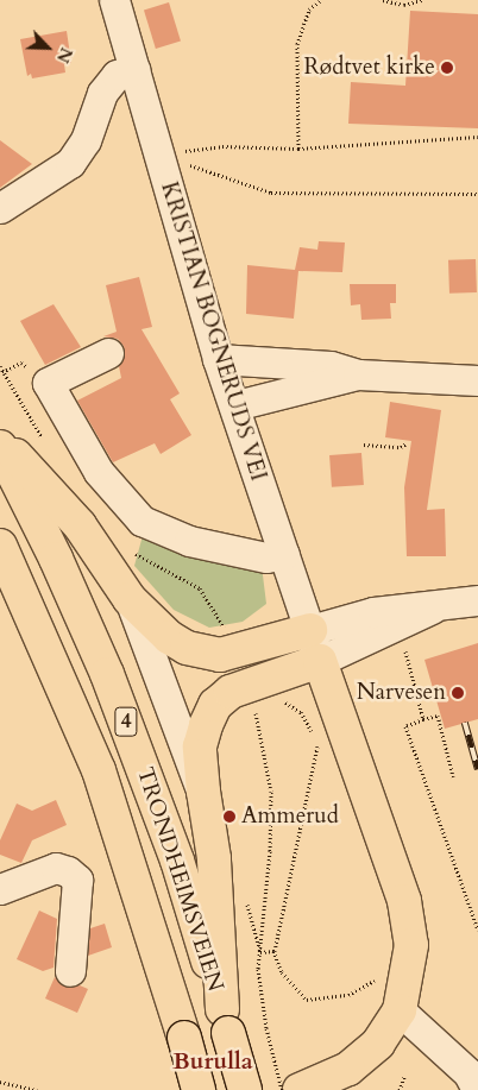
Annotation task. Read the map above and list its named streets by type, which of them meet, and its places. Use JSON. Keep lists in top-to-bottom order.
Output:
{
  "streets": {
    "highway": ["4", "TRONDHEIMSVEIEN"],
    "street": ["KRISTIAN BOGNERUDS VEI"]
  },
  "districts": ["Burulla"],
  "places": ["Rødtvet kirke", "Narvesen", "Ammerud"],
  "north": "bottom right"
}
